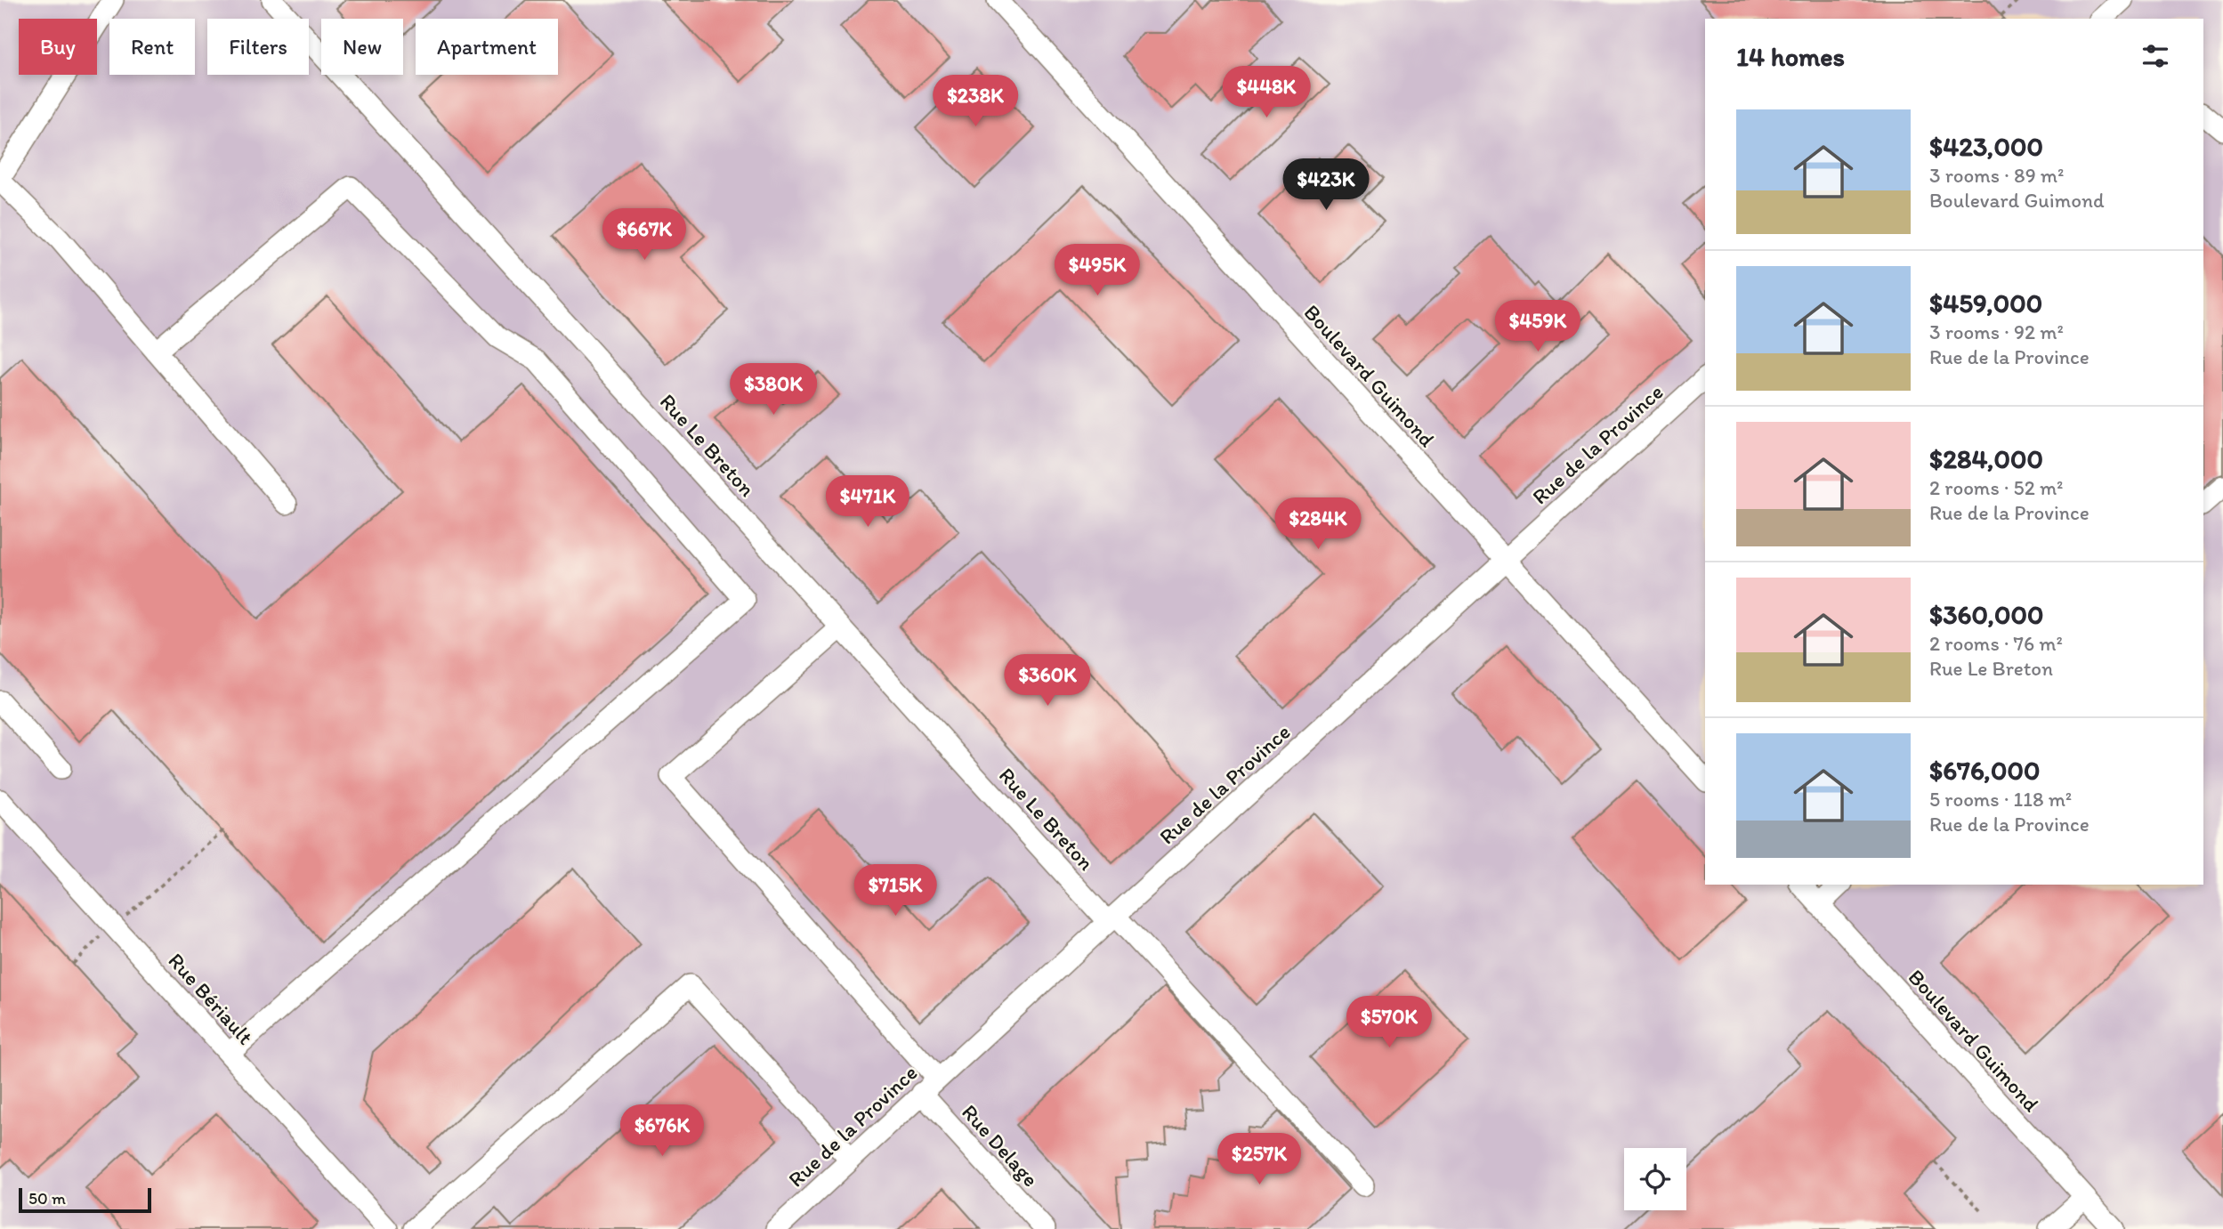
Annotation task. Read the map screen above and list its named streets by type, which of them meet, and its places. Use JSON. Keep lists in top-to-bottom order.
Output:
{
  "streets": {
    "street": [
      "Boulevard Guimond",
      "Rue de la Province",
      "Rue Le Breton",
      "Rue Bériault",
      "Rue Delage"
    ]
  },
  "crossings": [
    ["Boulevard Guimond", "Rue de la Province"],
    ["Rue de la Province", "Rue Le Breton"],
    ["Rue de la Province", "Rue Delage"]
  ],
  "scale_bar": "50 m",
  "page": {
    "chip": [
      "Buy",
      "Rent",
      "Filters",
      "New",
      "Apartment"
    ],
    "heading": "14 homes",
    "price": [
      "$448K",
      "$238K",
      "$423K",
      "$667K",
      "$495K",
      "$459K",
      "$380K",
      "$471K",
      "$284K",
      "$360K",
      "$715K",
      "$570K",
      "$676K",
      "$257K"
    ],
    "list": [
      {
        "name": "$423,000",
        "note": "3 rooms · 89 m² · Boulevard Guimond"
      },
      {
        "name": "$459,000",
        "note": "3 rooms · 92 m² · Rue de la Province"
      },
      {
        "name": "$284,000",
        "note": "2 rooms · 52 m² · Rue de la Province"
      },
      {
        "name": "$360,000",
        "note": "2 rooms · 76 m² · Rue Le Breton"
      },
      {
        "name": "$676,000",
        "note": "5 rooms · 118 m² · Rue de la Province"
      }
    ],
    "scale": "50 m"
  }
}
